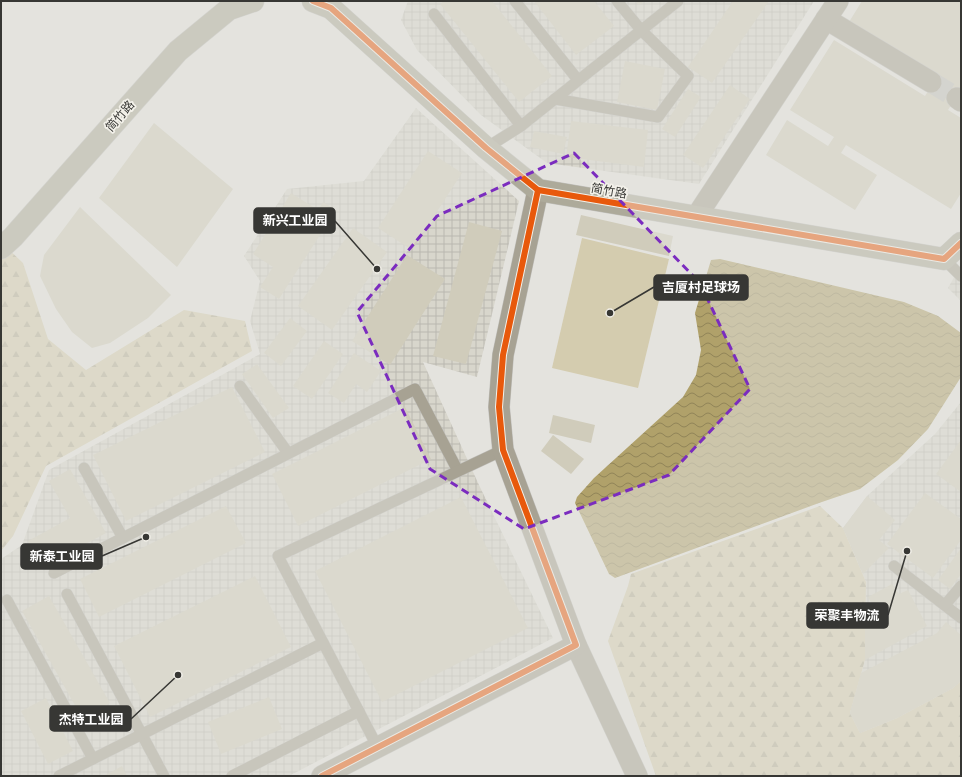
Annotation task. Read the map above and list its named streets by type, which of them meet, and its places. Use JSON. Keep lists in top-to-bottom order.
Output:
{
  "streets": {
    "street": ["简竹路"]
  },
  "places": [
    "新兴工业园",
    "吉厦村足球场",
    "新泰工业园",
    "荣聚丰物流",
    "杰特工业园"
  ]
}
